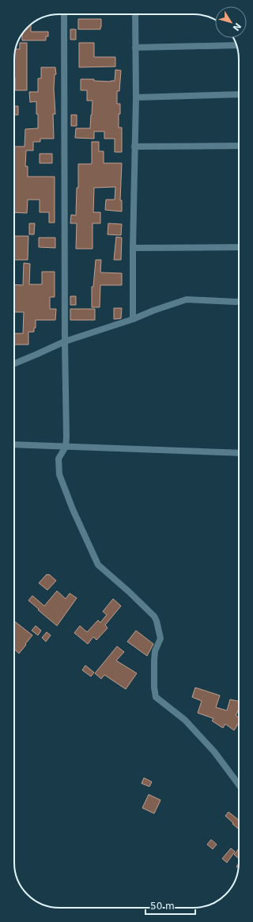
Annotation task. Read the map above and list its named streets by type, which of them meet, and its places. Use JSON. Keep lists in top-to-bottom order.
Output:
{
  "scale_bar": "50 m",
  "north": "bottom right"
}
